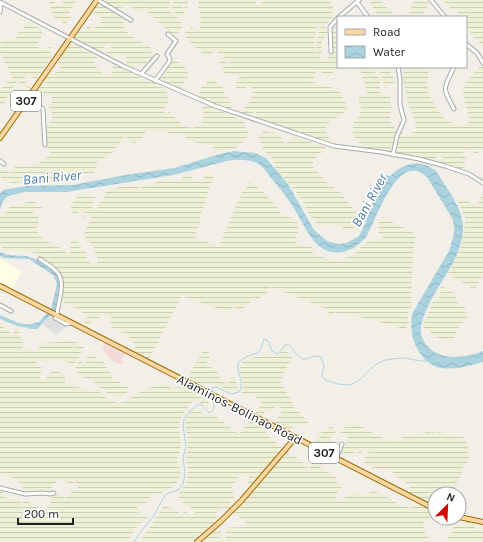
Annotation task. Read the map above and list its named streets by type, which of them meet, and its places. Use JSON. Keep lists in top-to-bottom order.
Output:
{
  "streets": {
    "main road": ["307", "Alaminos-Bolinao Road"]
  },
  "water": ["Bani River"],
  "legend": ["Road", "Water"],
  "scale_bar": "200 m",
  "north": "top right"
}
